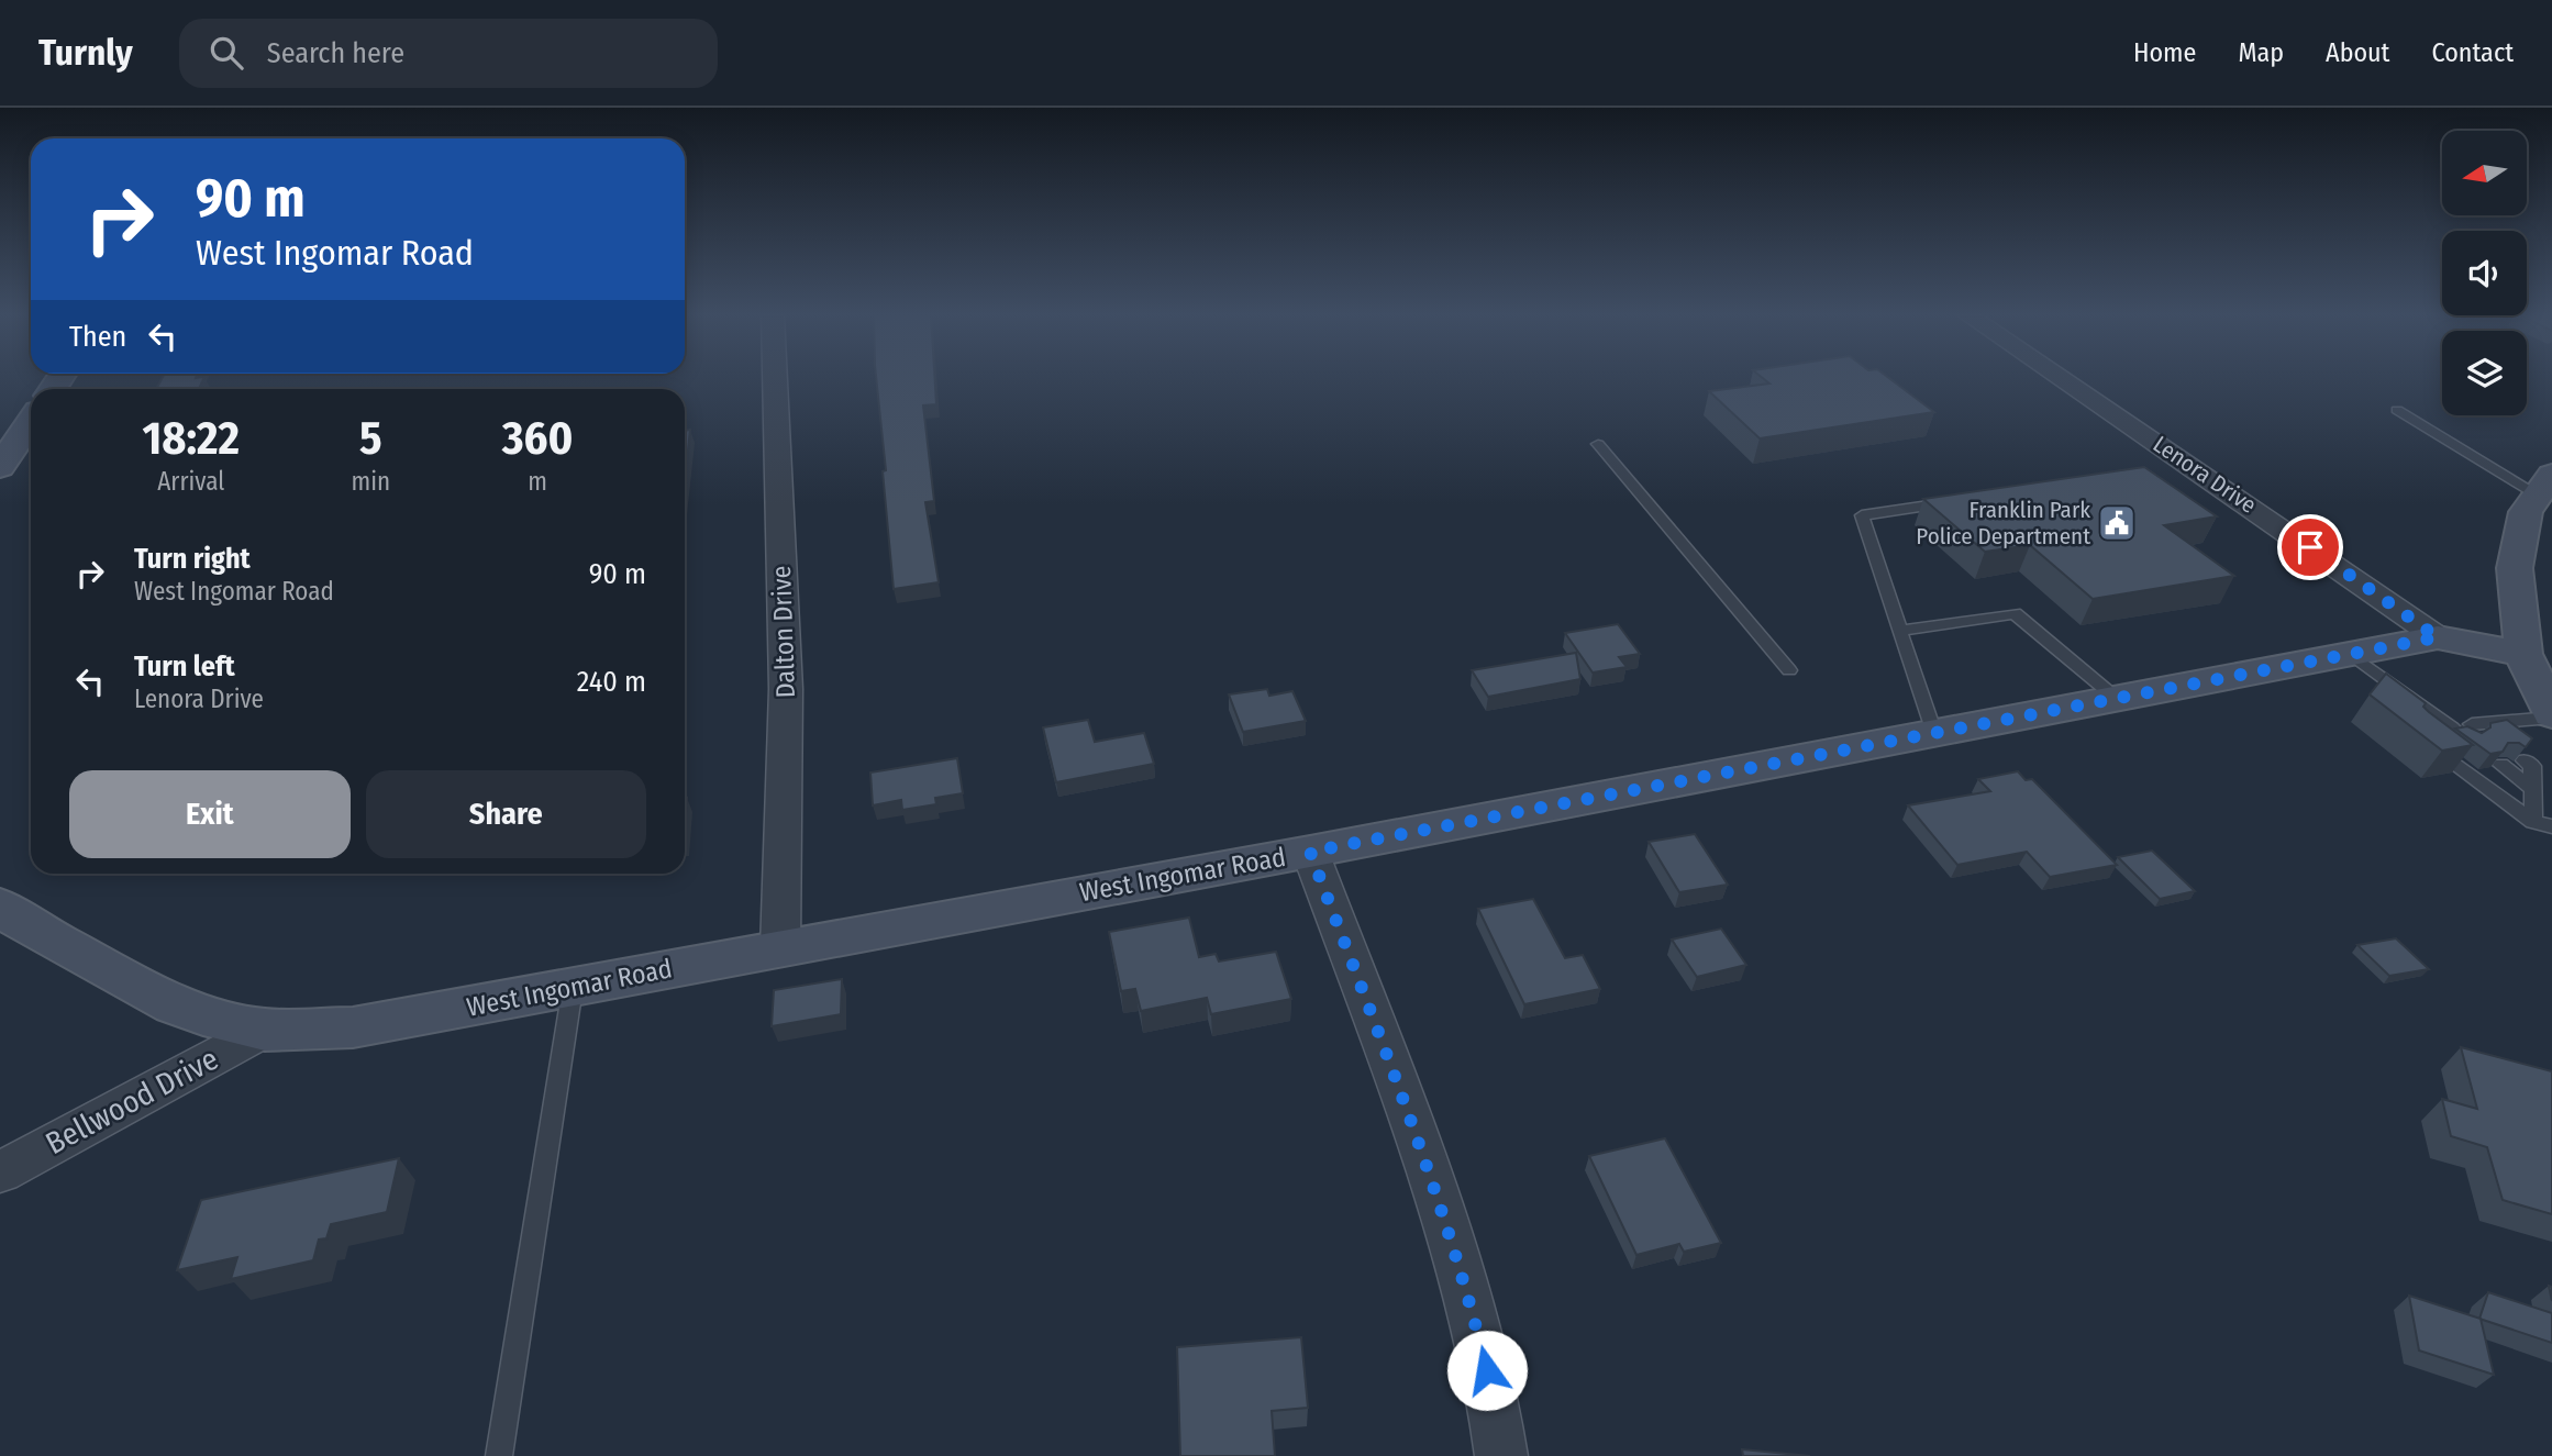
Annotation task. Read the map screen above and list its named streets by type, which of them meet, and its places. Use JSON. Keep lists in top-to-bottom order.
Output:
{
  "streets": {
    "street": [
      "Lenora Drive",
      "Dalton Drive",
      "West Ingomar Road",
      "Bellwood Drive"
    ]
  },
  "crossings": [
    ["Lenora Drive", "West Ingomar Road"],
    ["Dalton Drive", "West Ingomar Road"],
    ["West Ingomar Road", "Bellwood Drive"]
  ],
  "places": {
    "public building": ["Franklin Park Police Department"]
  },
  "north": "left",
  "page": {
    "header": "Turnly",
    "search": "Search here",
    "nav": [
      "Home",
      "Map",
      "About",
      "Contact"
    ],
    "turn": ["90 m", "West Ingomar Road"],
    "then": "Then",
    "eta": [
      "18:22",
      "Arrival",
      "5",
      "min",
      "360",
      "m"
    ],
    "list": [
      {
        "name": "Turn right",
        "note": "West Ingomar Road",
        "value": "90 m"
      },
      {
        "name": "Turn left",
        "note": "Lenora Drive",
        "value": "240 m"
      }
    ],
    "buttons": ["Exit", "Share"]
  }
}
